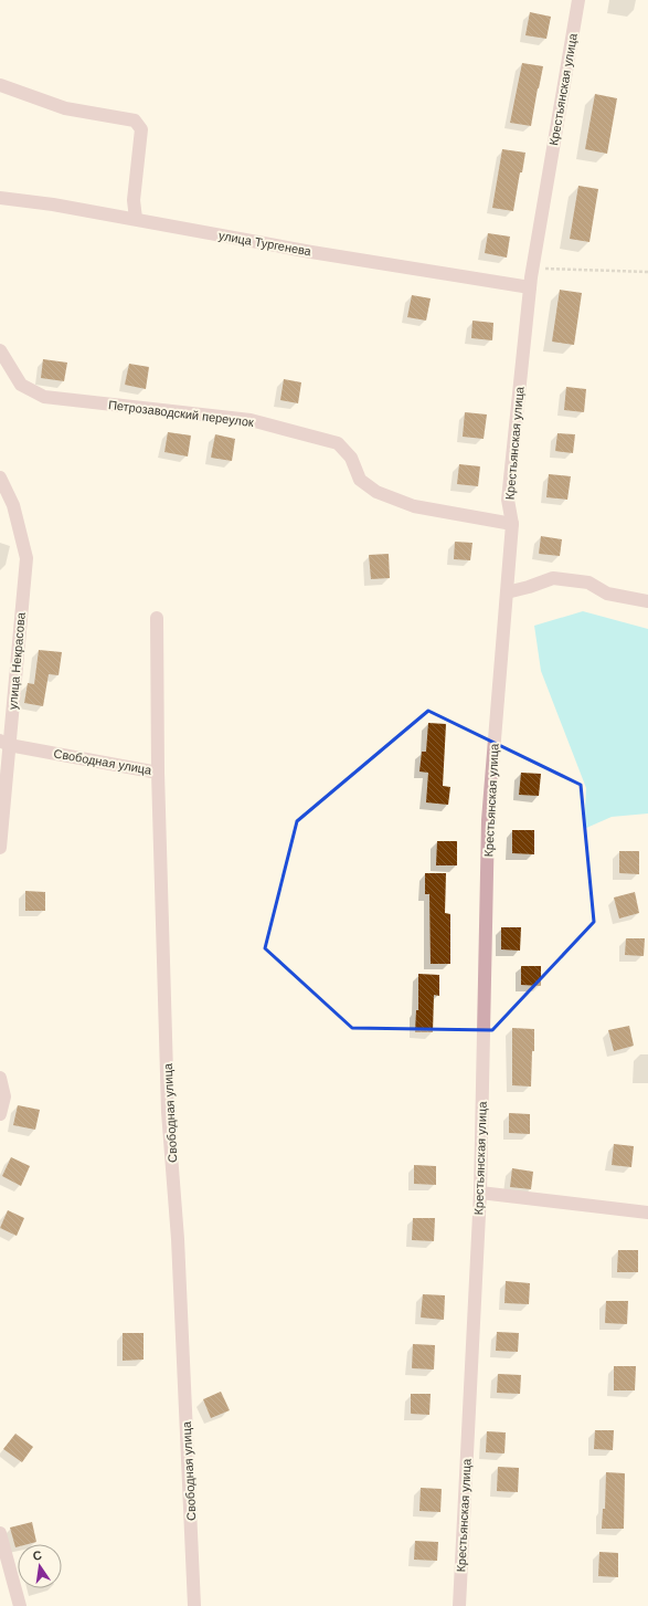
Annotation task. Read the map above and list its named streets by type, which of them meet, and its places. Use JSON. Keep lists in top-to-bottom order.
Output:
{
  "streets": {
    "street": [
      "Крестьянская улица",
      "улица Тургенева",
      "Петрозаводский переулок",
      "улица Некрасова",
      "Свободная улица"
    ]
  },
  "crossings": [
    ["Крестьянская улица", "улица Тургенева"],
    ["Крестьянская улица", "Петрозаводский переулок"],
    ["улица Некрасова", "Свободная улица"]
  ],
  "north": "top"
}
